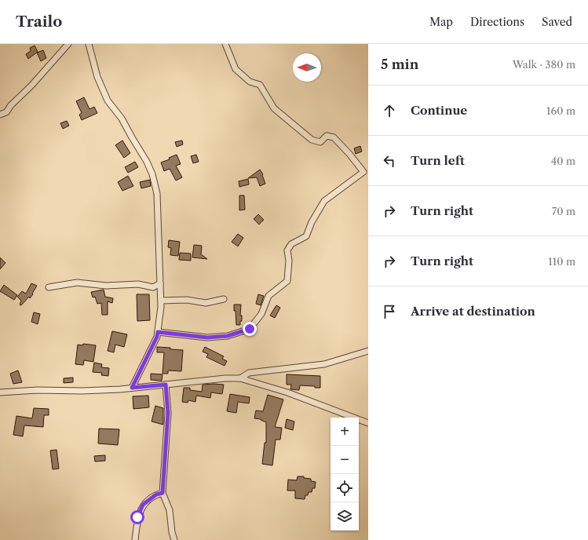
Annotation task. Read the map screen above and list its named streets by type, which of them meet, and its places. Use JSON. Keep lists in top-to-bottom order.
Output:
{
  "north": "left",
  "page": {
    "header": "Trailo",
    "nav": ["Map", "Directions", "Saved"],
    "heading": ["5 min", "Walk · 380 m"],
    "list": [
      ["Continue", "160 m"],
      ["Turn left", "40 m"],
      ["Turn right", "70 m"],
      ["Turn right", "110 m"],
      "Arrive at destination"
    ],
    "map_buttons": ["+", "−"]
  }
}
